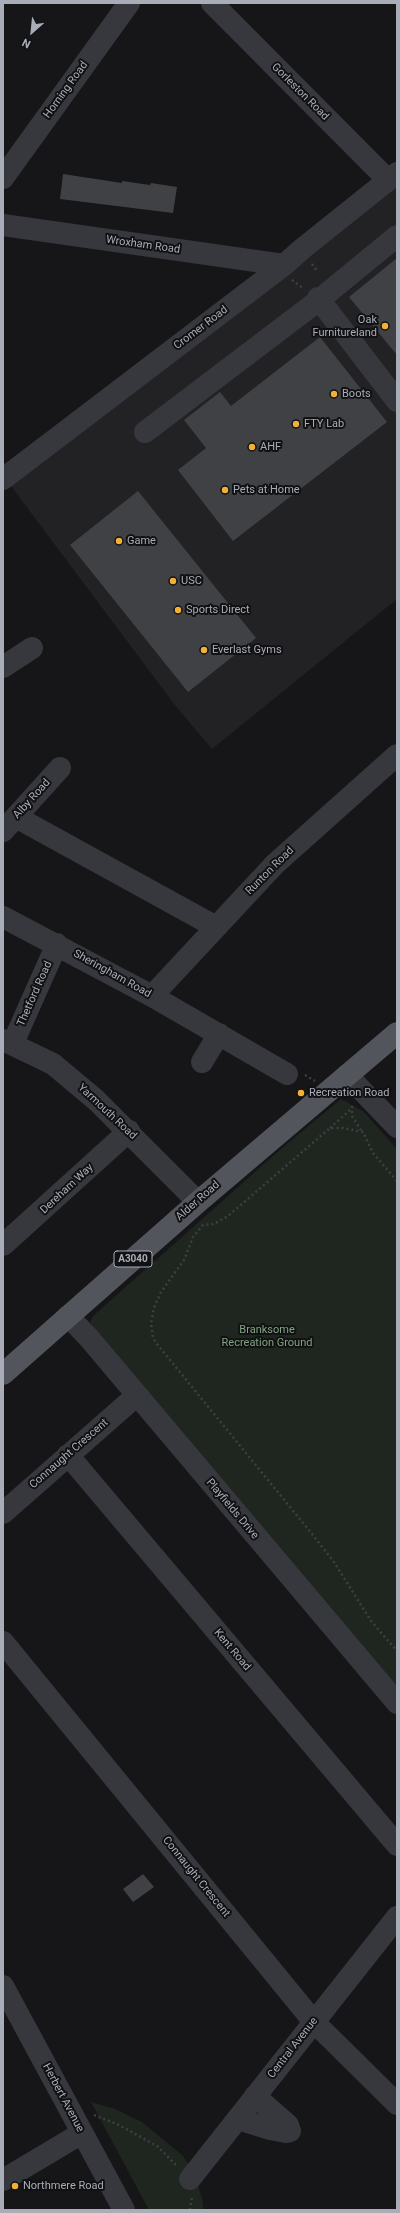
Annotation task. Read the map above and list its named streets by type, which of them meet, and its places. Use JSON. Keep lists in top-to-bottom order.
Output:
{
  "streets": {
    "main road": ["Alder Road", "A3040"],
    "street": [
      "Horning Road",
      "Gorleston Road",
      "Wroxham Road",
      "Cromer Road",
      "Alby Road",
      "Runton Road",
      "Sheringham Road",
      "Thetford Road",
      "Yarmouth Road",
      "Dereham Way",
      "Connaught Crescent",
      "Playfields Drive",
      "Kent Road",
      "Central Avenue",
      "Herbert Avenue"
    ]
  },
  "crossings": [
    ["Gorleston Road", "Cromer Road"],
    ["Wroxham Road", "Cromer Road"],
    ["Runton Road", "Sheringham Road"],
    ["Sheringham Road", "Thetford Road"],
    ["Thetford Road", "Yarmouth Road"],
    ["Yarmouth Road", "Dereham Way"],
    ["Yarmouth Road", "Alder Road"],
    ["Alder Road", "Playfields Drive"],
    ["Connaught Crescent", "Playfields Drive"],
    ["Connaught Crescent", "Kent Road"],
    ["Connaught Crescent", "Central Avenue"]
  ],
  "parks": ["Branksome Recreation Ground"],
  "places": [
    "Oak Furnitureland",
    "Boots",
    "FTY Lab",
    "AHF",
    "Pets at Home",
    "Game",
    "USC",
    "Sports Direct",
    "Everlast Gyms",
    "Recreation Road",
    "Northmere Road"
  ],
  "north": "bottom left"
}
